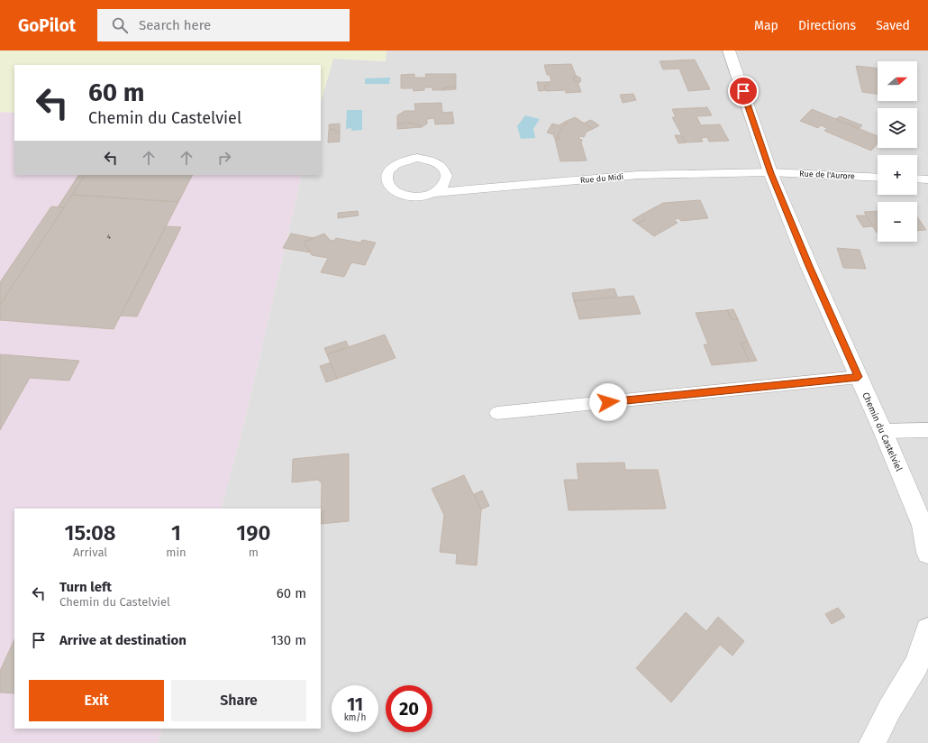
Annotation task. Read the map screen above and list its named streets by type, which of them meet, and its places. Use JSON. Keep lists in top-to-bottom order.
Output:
{
  "streets": {
    "street": ["Chemin du Castelviel"],
    "lane": ["Rue de l'Aurore", "Rue du Midi"]
  },
  "crossings": [
    ["Rue de l'Aurore", "Rue du Midi"],
    ["Rue de l'Aurore", "Chemin du Castelviel"],
    ["Rue du Midi", "Chemin du Castelviel"]
  ],
  "house_numbers": ["4"],
  "north": "right",
  "page": {
    "header": "GoPilot",
    "search": "Search here",
    "nav": ["Map", "Directions", "Saved"],
    "map_buttons": ["+", "−"],
    "turn": ["60 m", "Chemin du Castelviel"],
    "eta": [
      "15:08",
      "Arrival",
      "1",
      "min",
      "190",
      "m"
    ],
    "list": [
      {
        "name": "Turn left",
        "note": "Chemin du Castelviel",
        "value": "60 m"
      },
      {
        "name": "Arrive at destination",
        "value": "130 m"
      }
    ],
    "buttons": ["Exit", "Share"],
    "speed": "11 km/h",
    "limit": "20"
  }
}
